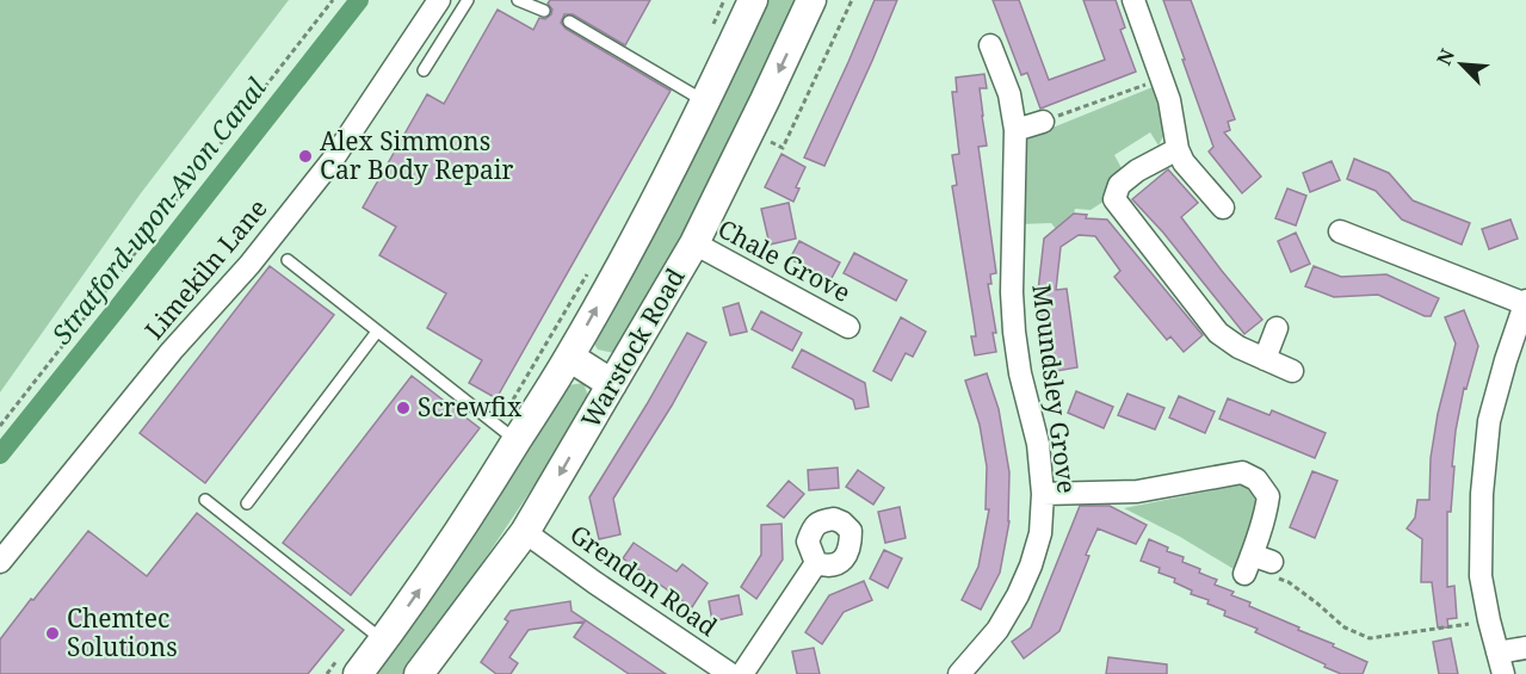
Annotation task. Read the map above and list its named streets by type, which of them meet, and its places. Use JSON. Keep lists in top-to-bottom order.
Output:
{
  "streets": {
    "street": [
      "Chale Grove",
      "Limekiln Lane",
      "Warstock Road",
      "Moundsley Grove",
      "Grendon Road"
    ]
  },
  "crossings": [
    ["Chale Grove", "Warstock Road"],
    ["Warstock Road", "Grendon Road"]
  ],
  "water": ["Stratford-upon-Avon Canal"],
  "places": ["Alex Simmons Car Body Repair", "Screwfix", "Chemtec Solutions"],
  "north": "top left"
}
